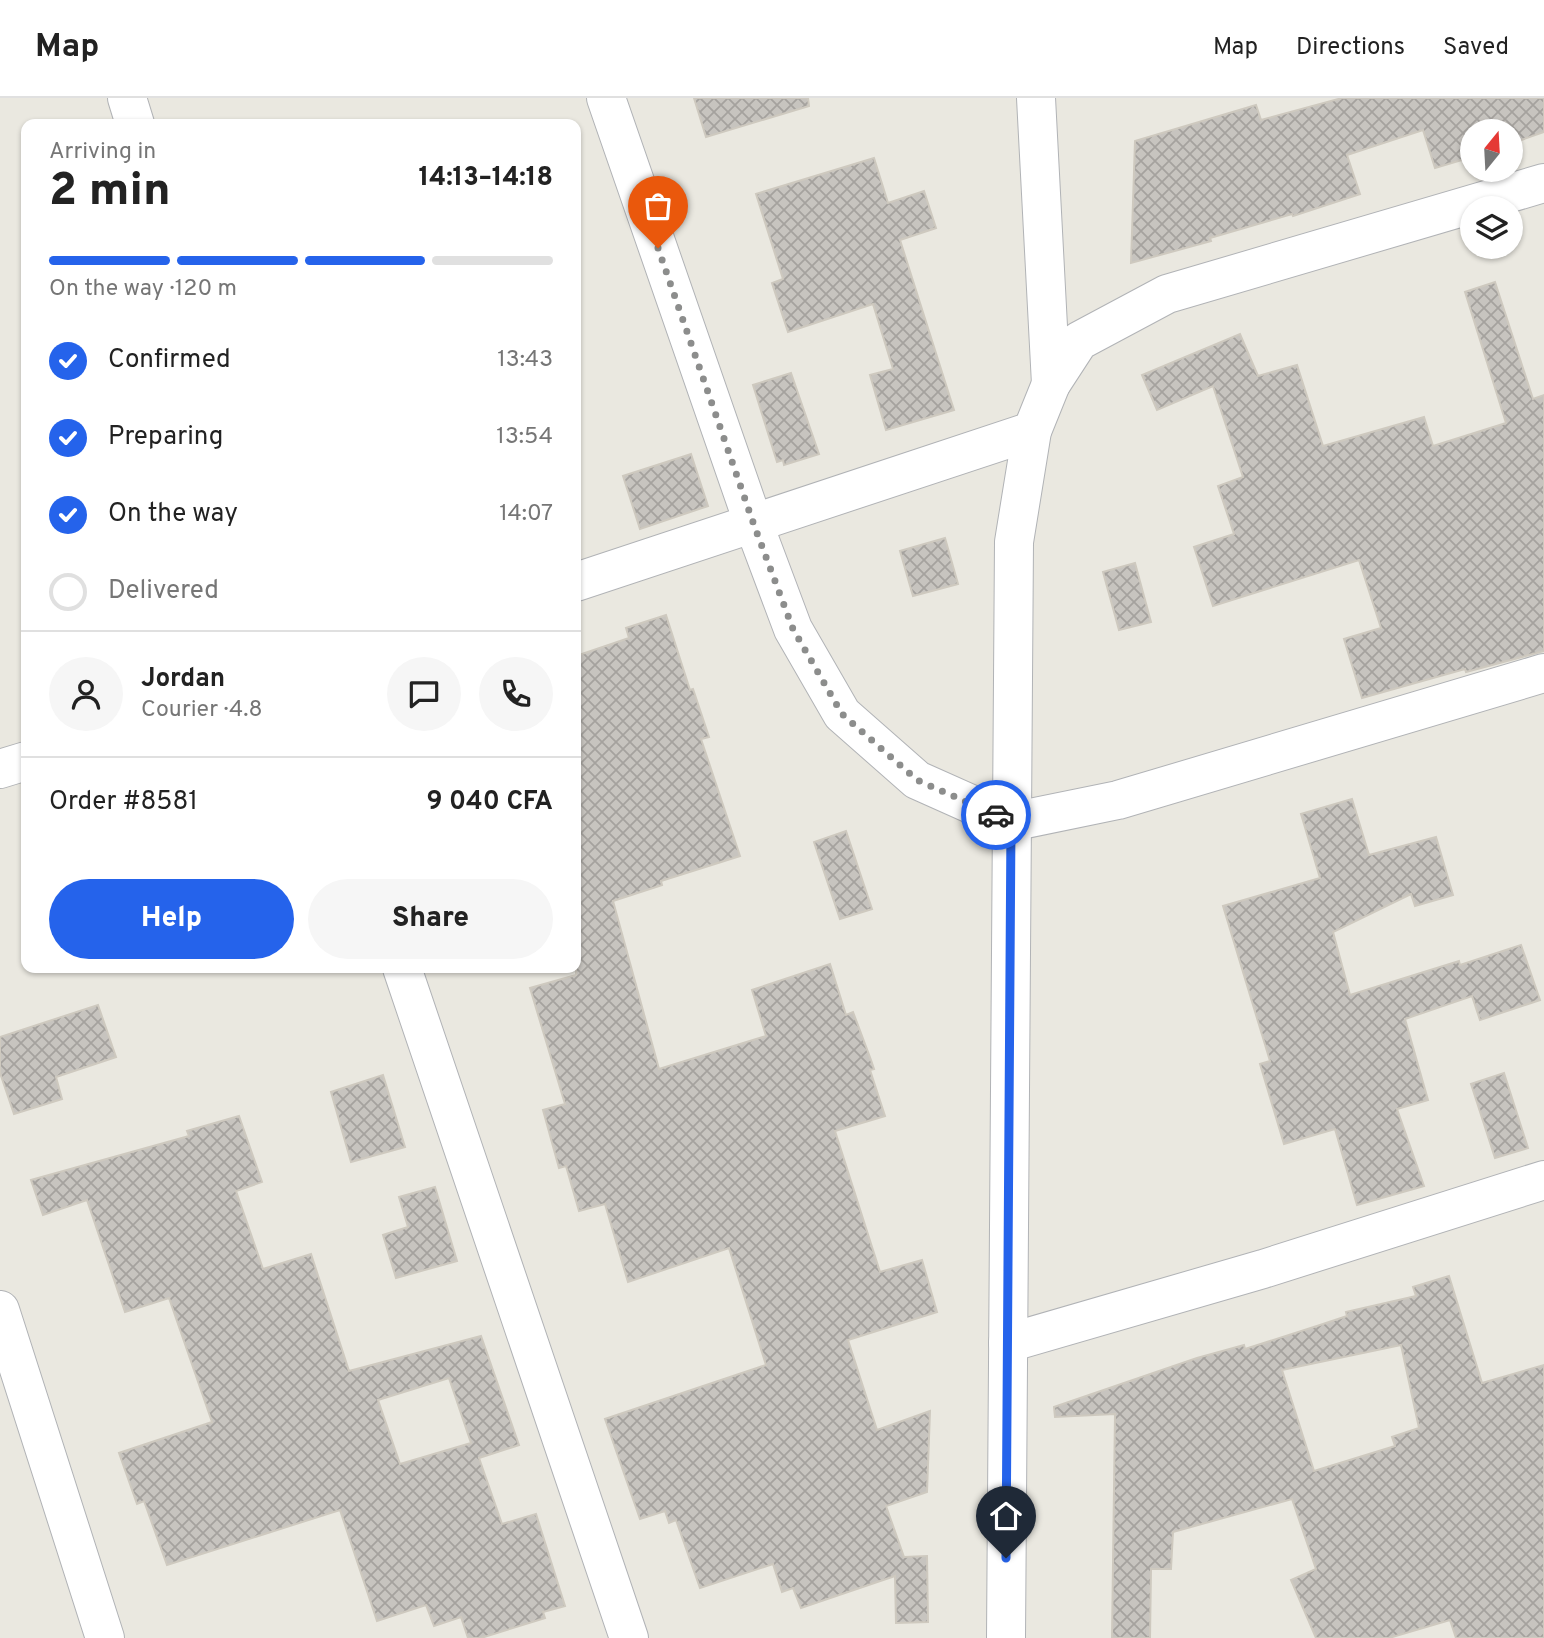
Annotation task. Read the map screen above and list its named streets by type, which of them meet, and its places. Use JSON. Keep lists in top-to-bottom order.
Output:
{
  "north": "top",
  "page": {
    "header": "Map",
    "nav": ["Map", "Directions", "Saved"],
    "heading": ["2 min", "Arriving in", "14:13–14:18"],
    "panel": [
      "Jordan",
      "Courier · 4.8",
      "Order #8581",
      "9 040 CFA"
    ],
    "bar": "On the way · 120 m",
    "list": [
      ["Confirmed", "13:43"],
      ["Preparing", "13:54"],
      ["On the way", "14:07"],
      "Delivered"
    ],
    "buttons": ["Help", "Share"]
  }
}
